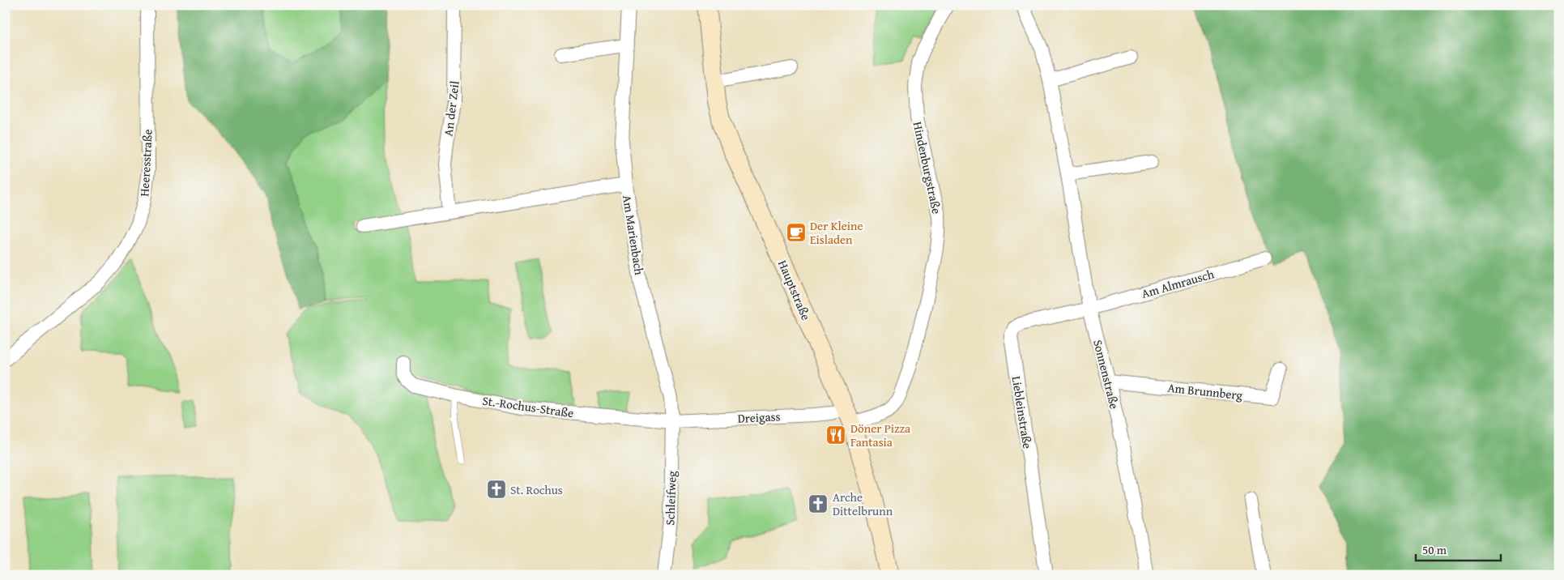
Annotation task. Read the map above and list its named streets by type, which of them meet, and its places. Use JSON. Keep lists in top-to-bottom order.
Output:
{
  "streets": {
    "street": [
      "An der Zeil",
      "Heeresstraße",
      "Hindenburgstraße",
      "Am Marienbach",
      "Am Almrausch",
      "Hauptstraße",
      "Sonnenstraße",
      "Am Brunnberg",
      "St.-Rochus-Straße",
      "Liebleinstraße",
      "Dreigass",
      "Schleifweg"
    ]
  },
  "crossings": [
    ["Hindenburgstraße", "Hauptstraße"],
    ["Hindenburgstraße", "Dreigass"],
    ["Am Marienbach", "St.-Rochus-Straße"],
    ["Am Marienbach", "Dreigass"],
    ["Am Marienbach", "Schleifweg"],
    ["Am Almrausch", "Sonnenstraße"],
    ["Am Almrausch", "Liebleinstraße"],
    ["Hauptstraße", "Dreigass"],
    ["Sonnenstraße", "Am Brunnberg"],
    ["Sonnenstraße", "Liebleinstraße"],
    ["St.-Rochus-Straße", "Dreigass"],
    ["St.-Rochus-Straße", "Schleifweg"],
    ["Dreigass", "Schleifweg"]
  ],
  "places": {
    "cafe": ["Der Kleine Eisladen"],
    "restaurant": ["Döner Pizza Fantasia"],
    "church": ["St. Rochus", "Arche Dittelbrunn"]
  },
  "scale_bar": "50 m"
}
